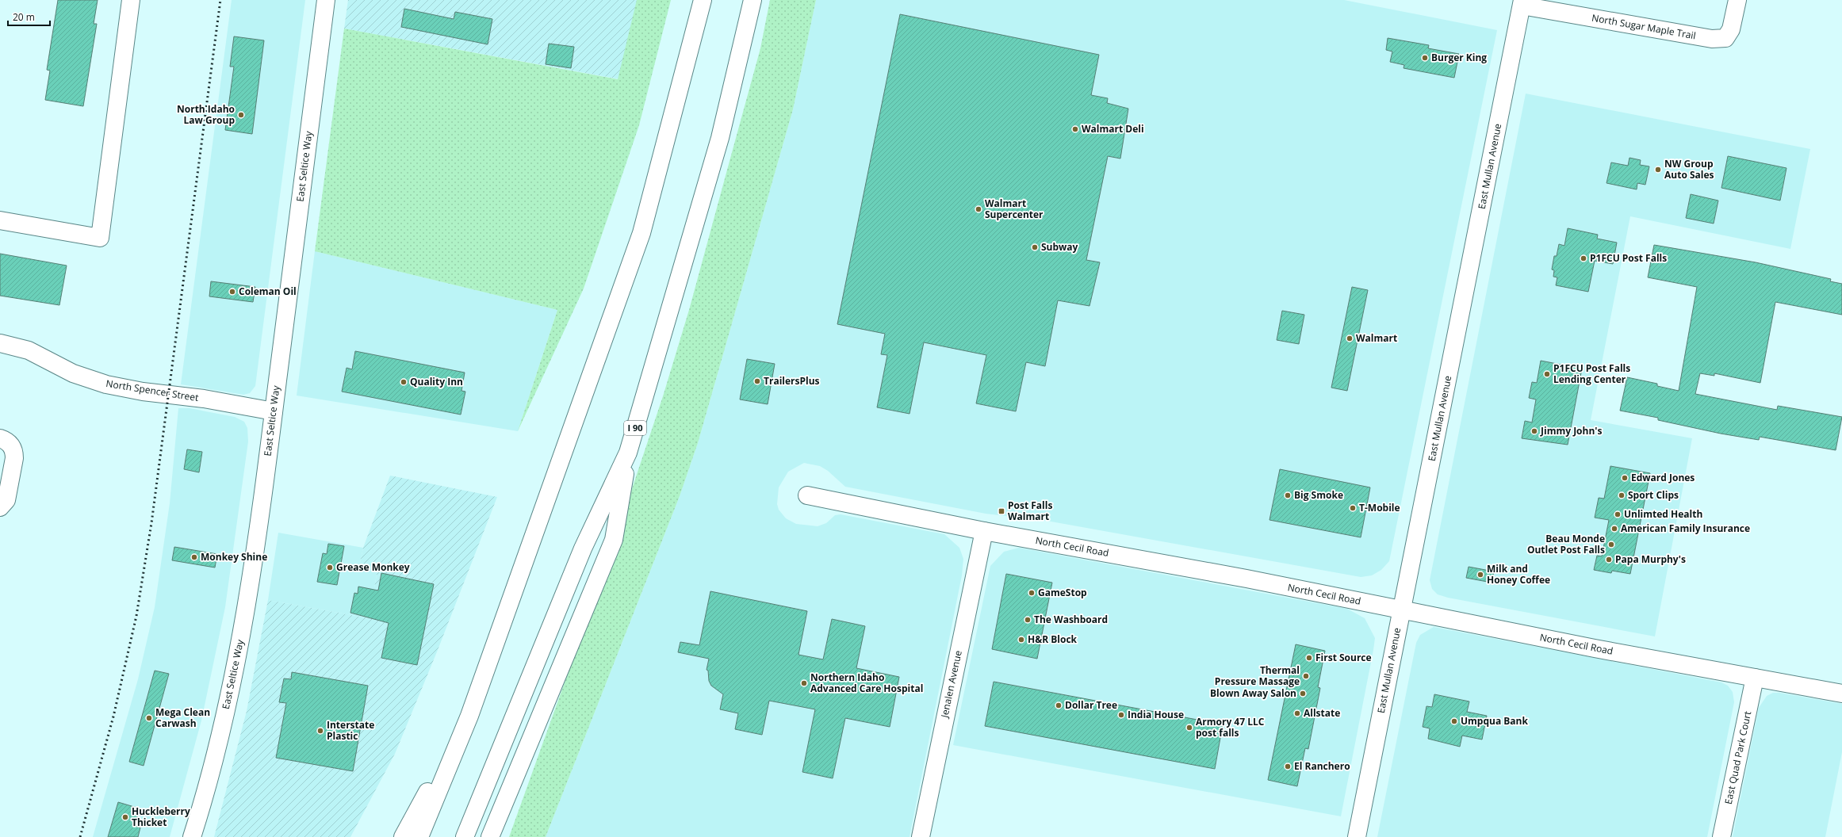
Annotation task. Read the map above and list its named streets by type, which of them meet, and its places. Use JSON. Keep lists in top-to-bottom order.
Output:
{
  "streets": {
    "main road": [
      "North Sugar Maple Trail",
      "East Seltice Way",
      "East Mullan Avenue",
      "North Spencer Street",
      "I 90",
      "North Cecil Road",
      "Jenalen Avenue",
      "East Quad Park Court"
    ]
  },
  "crossings": [
    ["North Sugar Maple Trail", "East Mullan Avenue"],
    ["East Seltice Way", "North Spencer Street"],
    ["East Mullan Avenue", "North Cecil Road"],
    ["North Cecil Road", "Jenalen Avenue"],
    ["North Cecil Road", "East Quad Park Court"]
  ],
  "places": {
    "other": [
      "Burger King",
      "North Idaho Law Group",
      "Walmart Deli",
      "NW Group Auto Sales",
      "Walmart Supercenter",
      "Subway",
      "P1FCU Post Falls",
      "Coleman Oil",
      "Walmart",
      "P1FCU Post Falls Lending Center",
      "TrailersPlus",
      "Quality Inn",
      "Jimmy John's",
      "Edward Jones",
      "Big Smoke",
      "Sport Clips",
      "T-Mobile",
      "Unlimted Health",
      "American Family Insurance",
      "Beau Monde Outlet Post Falls",
      "Monkey Shine",
      "Papa Murphy's",
      "Grease Monkey",
      "Milk and Honey Coffee",
      "GameStop",
      "The Washboard",
      "H&R Block",
      "First Source",
      "Thermal Pressure Massage",
      "Northern Idaho Advanced Care Hospital",
      "Blown Away Salon",
      "Dollar Tree",
      "Allstate",
      "India House",
      "Mega Clean Carwash",
      "Umpqua Bank",
      "Armory 47 LLC post falls",
      "Interstate Plastic",
      "El Ranchero",
      "Huckleberry Thicket"
    ],
    "transit": ["Post Falls Walmart"]
  },
  "scale_bar": "20 m"
}
